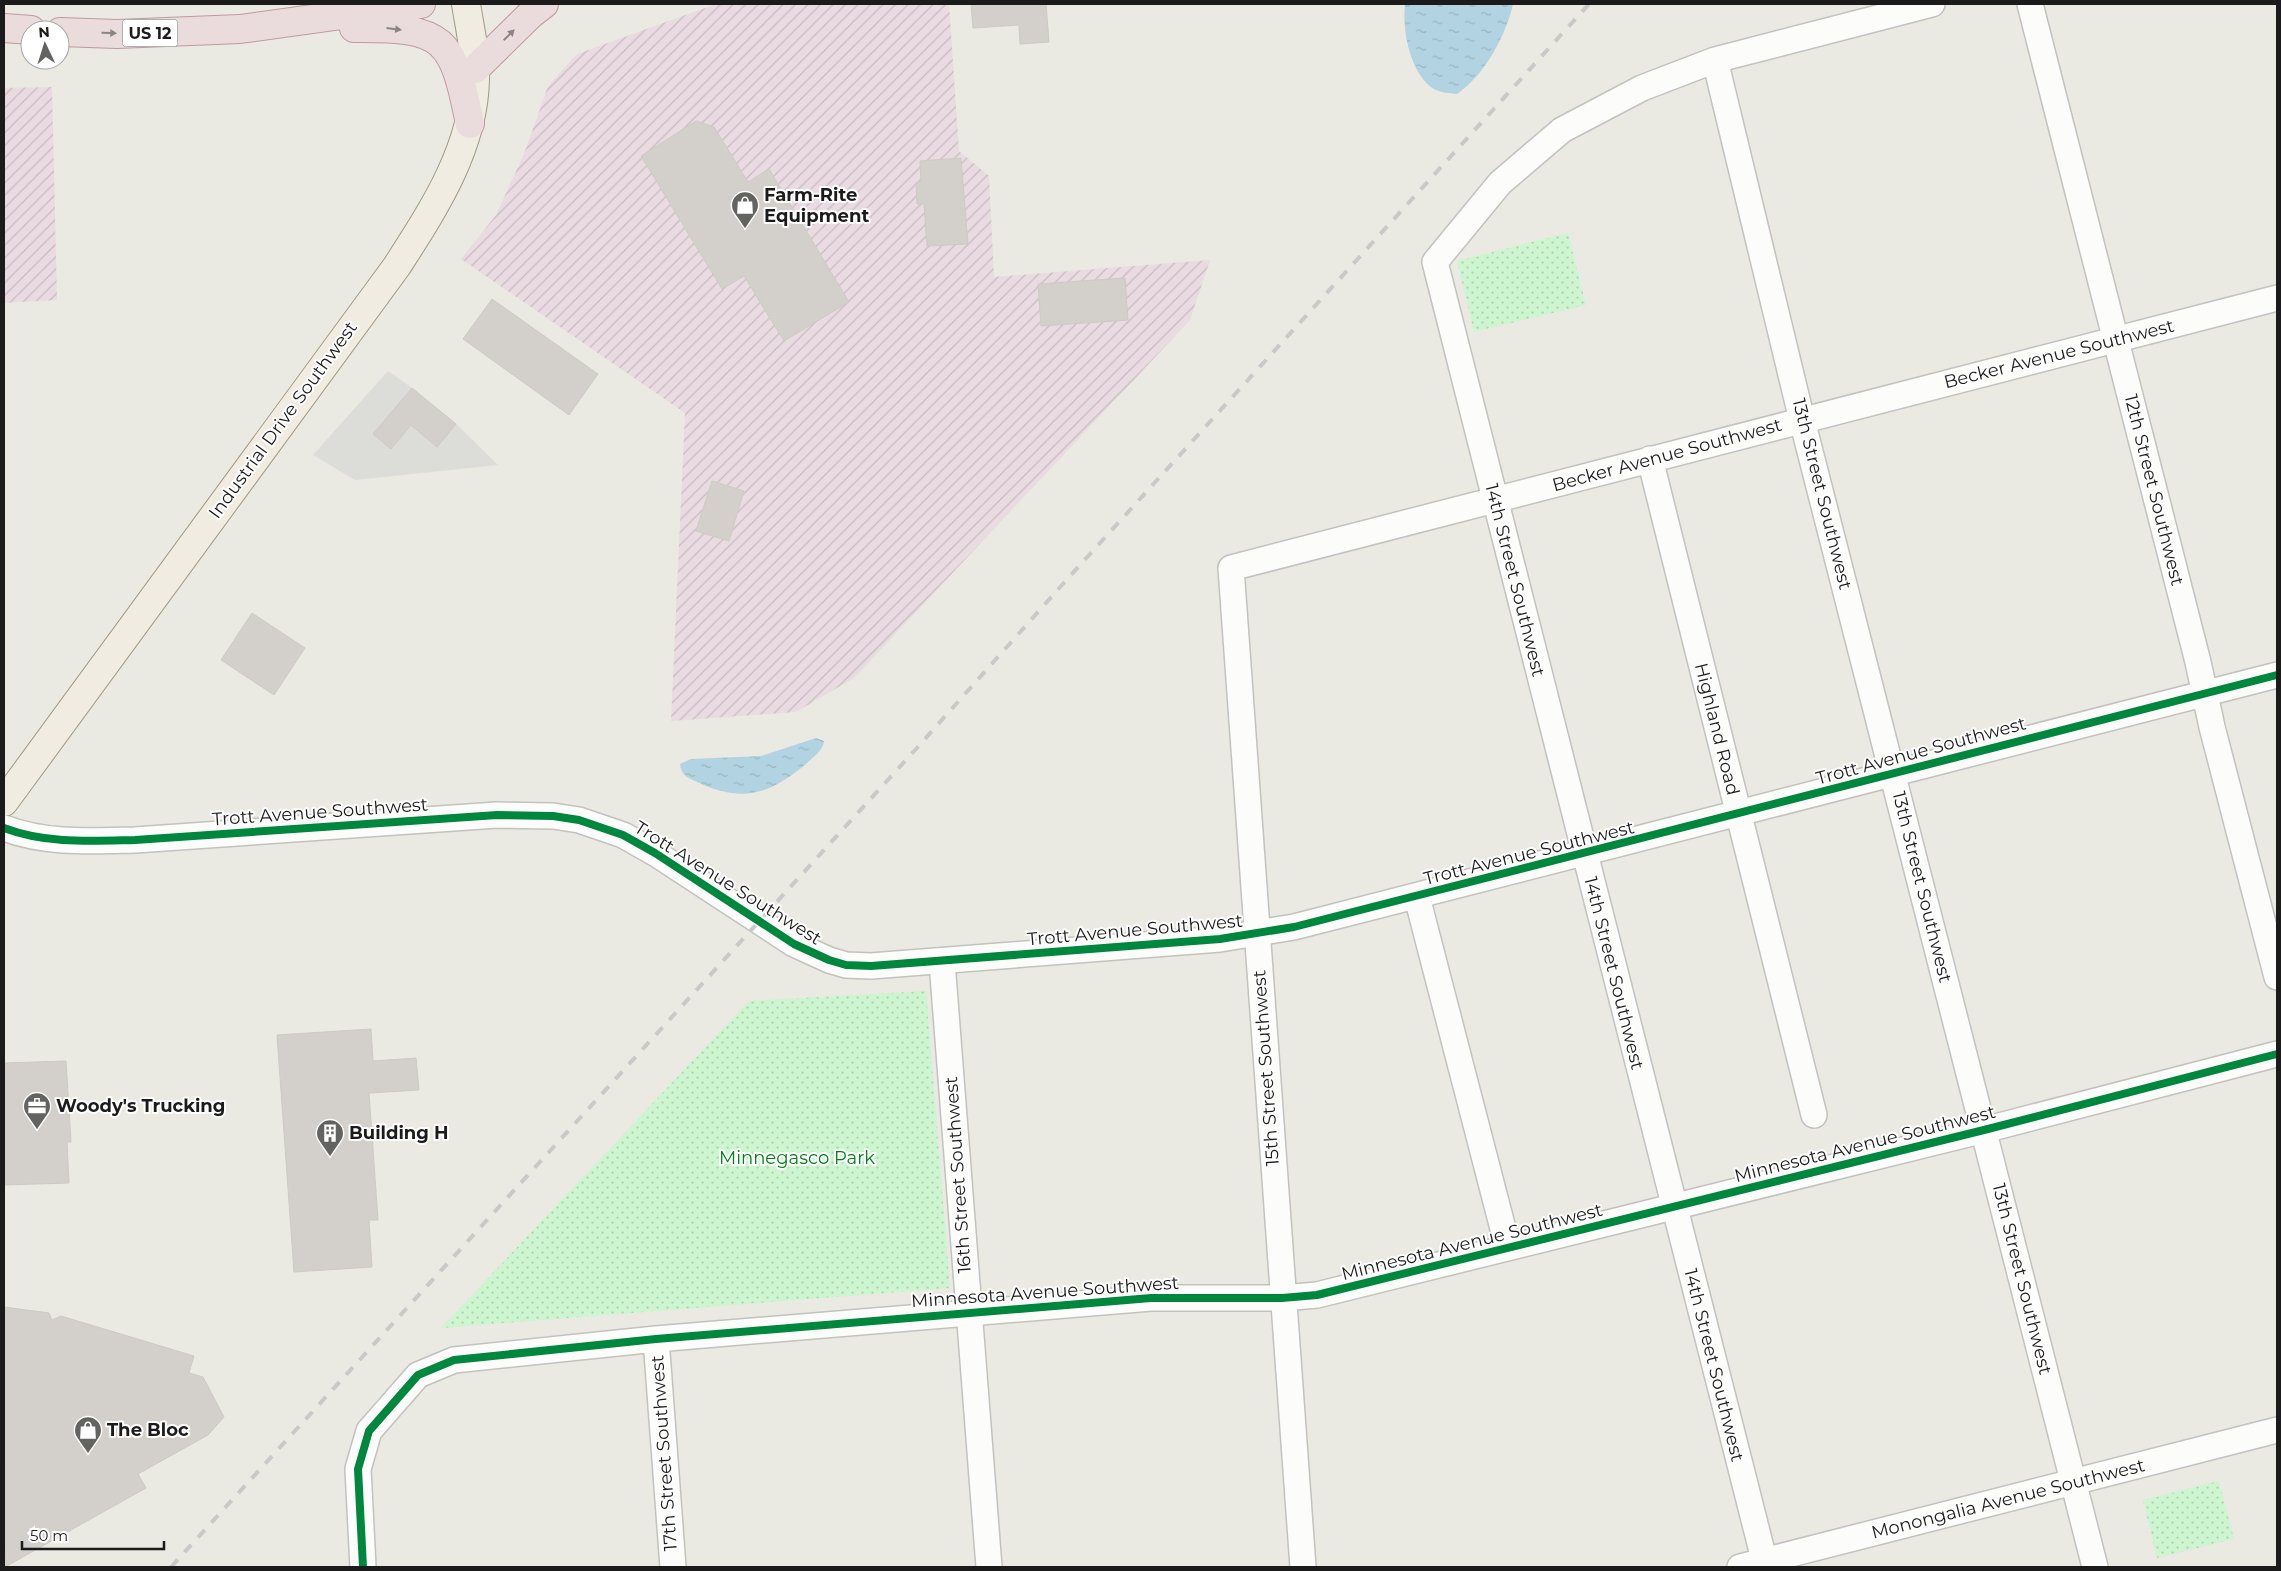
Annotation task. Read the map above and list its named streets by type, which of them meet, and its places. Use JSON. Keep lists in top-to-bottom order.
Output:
{
  "streets": {
    "highway": ["US 12"],
    "main road": ["Industrial Drive Southwest"],
    "street": [
      "Becker Avenue Southwest",
      "12th Street Southwest",
      "13th Street Southwest",
      "14th Street Southwest",
      "Highland Road",
      "Trott Avenue Southwest",
      "15th Street Southwest",
      "Minnesota Avenue Southwest",
      "16th Street Southwest",
      "17th Street Southwest",
      "Monongalia Avenue Southwest"
    ]
  },
  "crossings": [
    ["Becker Avenue Southwest", "12th Street Southwest"],
    ["Becker Avenue Southwest", "13th Street Southwest"],
    ["Becker Avenue Southwest", "14th Street Southwest"],
    ["Becker Avenue Southwest", "Highland Road"],
    ["Becker Avenue Southwest", "15th Street Southwest"],
    ["12th Street Southwest", "Trott Avenue Southwest"],
    ["13th Street Southwest", "14th Street Southwest"],
    ["13th Street Southwest", "Trott Avenue Southwest"],
    ["13th Street Southwest", "Minnesota Avenue Southwest"],
    ["13th Street Southwest", "Monongalia Avenue Southwest"],
    ["14th Street Southwest", "Trott Avenue Southwest"],
    ["14th Street Southwest", "Minnesota Avenue Southwest"],
    ["14th Street Southwest", "Monongalia Avenue Southwest"],
    ["Highland Road", "Trott Avenue Southwest"],
    ["Trott Avenue Southwest", "15th Street Southwest"],
    ["Trott Avenue Southwest", "16th Street Southwest"],
    ["15th Street Southwest", "Minnesota Avenue Southwest"],
    ["Minnesota Avenue Southwest", "16th Street Southwest"],
    ["Minnesota Avenue Southwest", "17th Street Southwest"]
  ],
  "one_way": ["US 12"],
  "parks": ["Minnegasco Park"],
  "places": {
    "shop": ["Farm-Rite Equipment", "The Bloc"],
    "office": ["Woody's Trucking"],
    "building": ["Building H"]
  },
  "scale_bar": "50 m",
  "north": "top"
}
